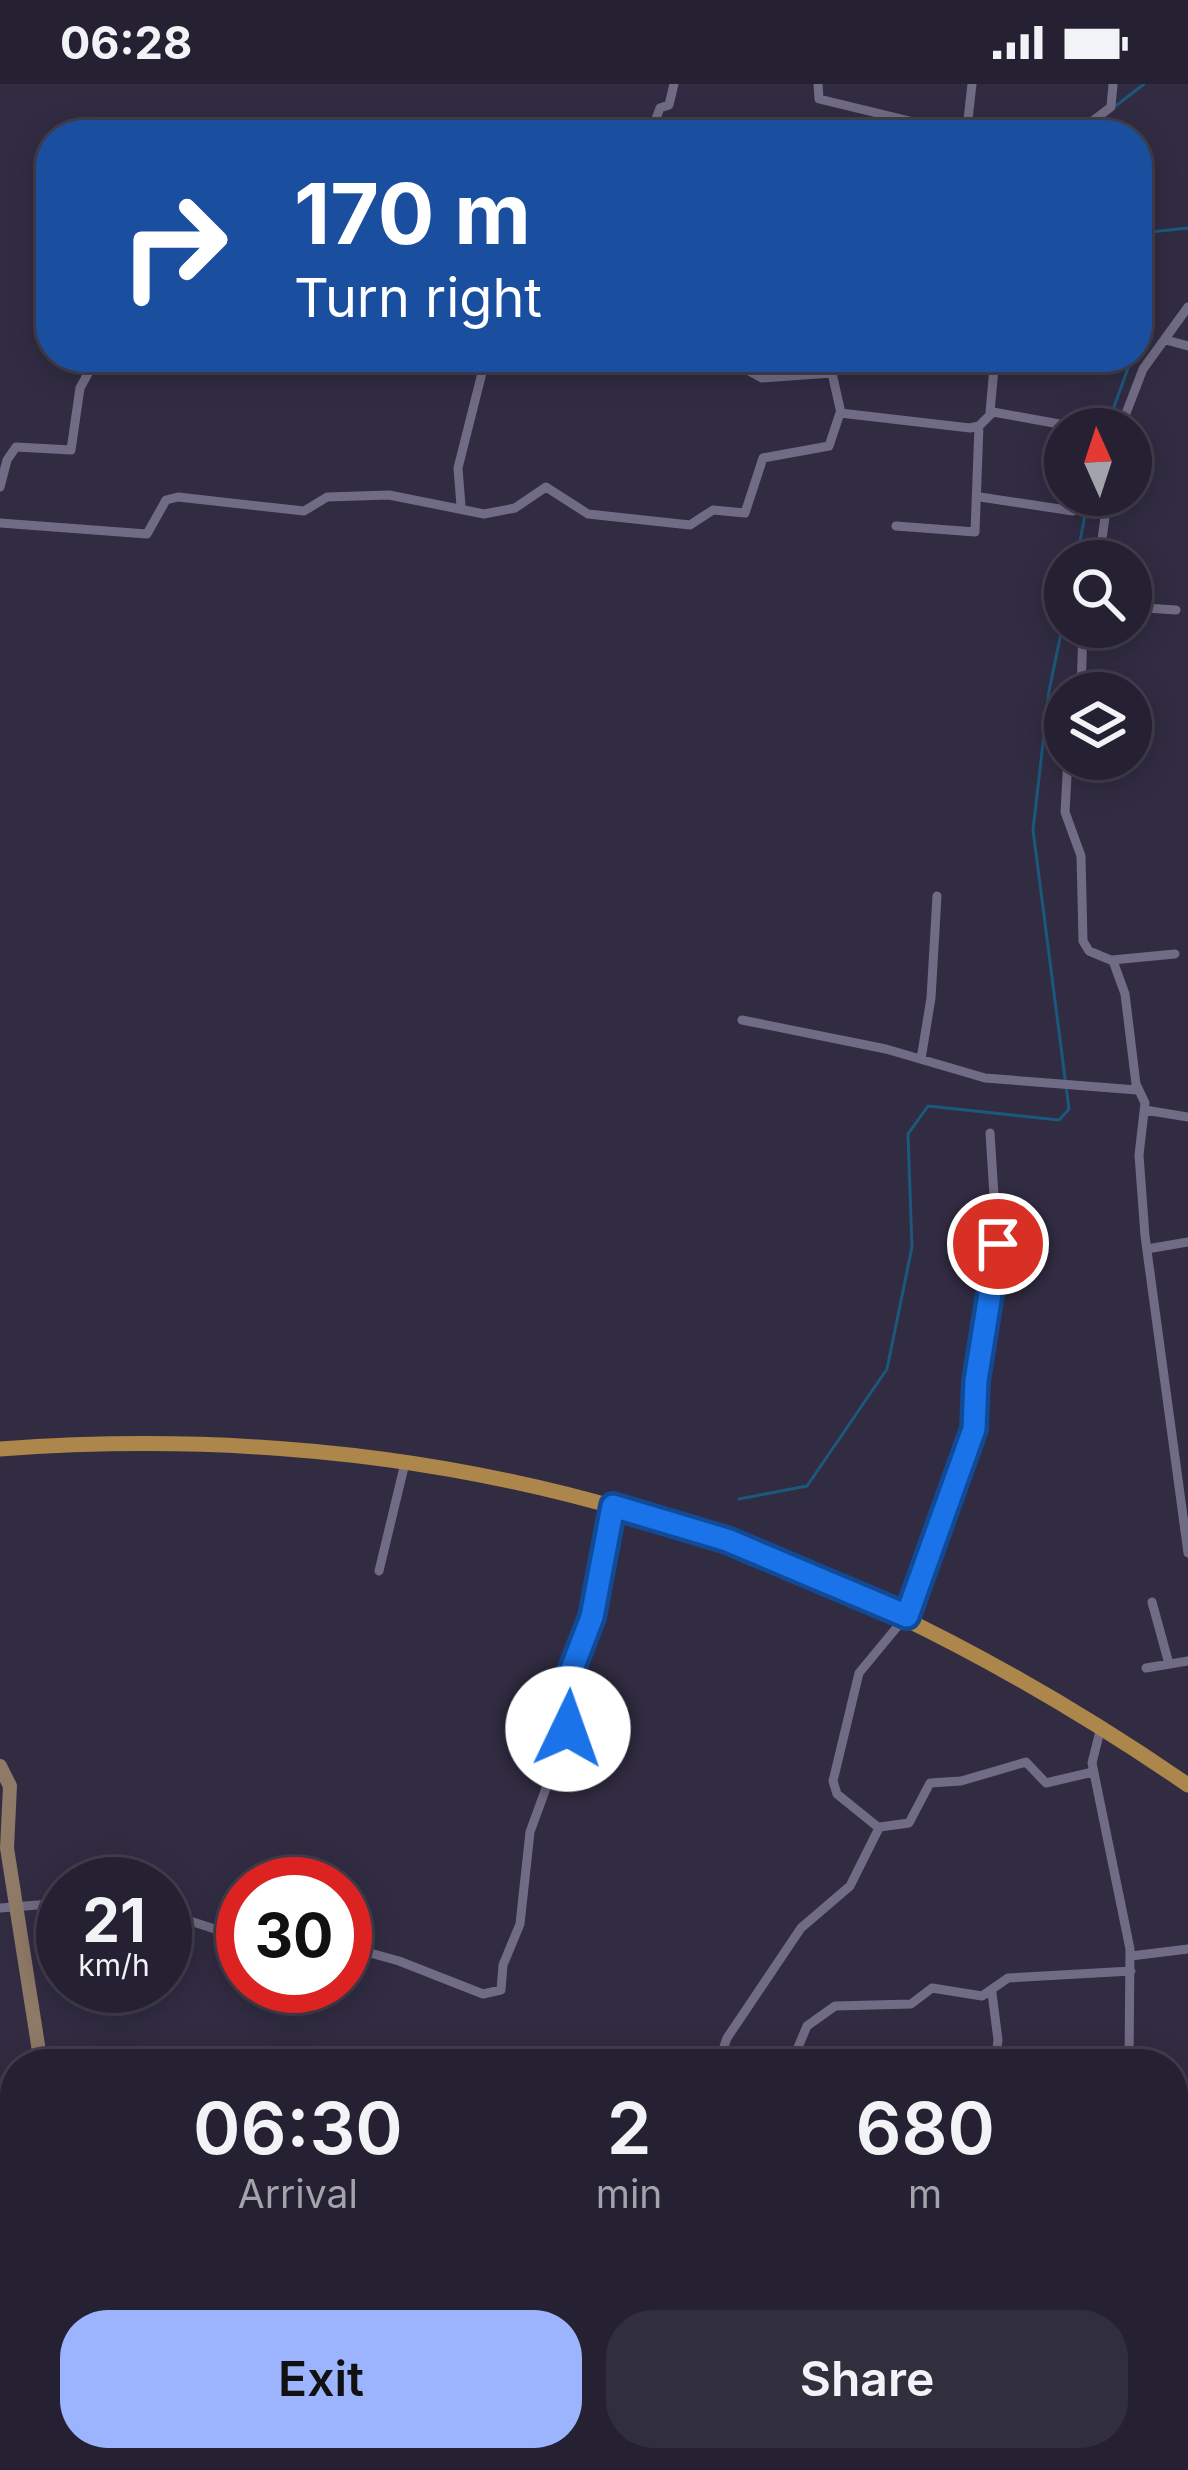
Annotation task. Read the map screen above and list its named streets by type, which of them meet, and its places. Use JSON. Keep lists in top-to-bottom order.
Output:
{
  "north": "top",
  "page": {
    "status": "06:28",
    "turn": ["170 m", "Turn right"],
    "speed": "21 km/h",
    "limit": "30",
    "eta": [
      "06:30",
      "Arrival",
      "2",
      "min",
      "680",
      "m"
    ],
    "buttons": ["Exit", "Share"]
  }
}
